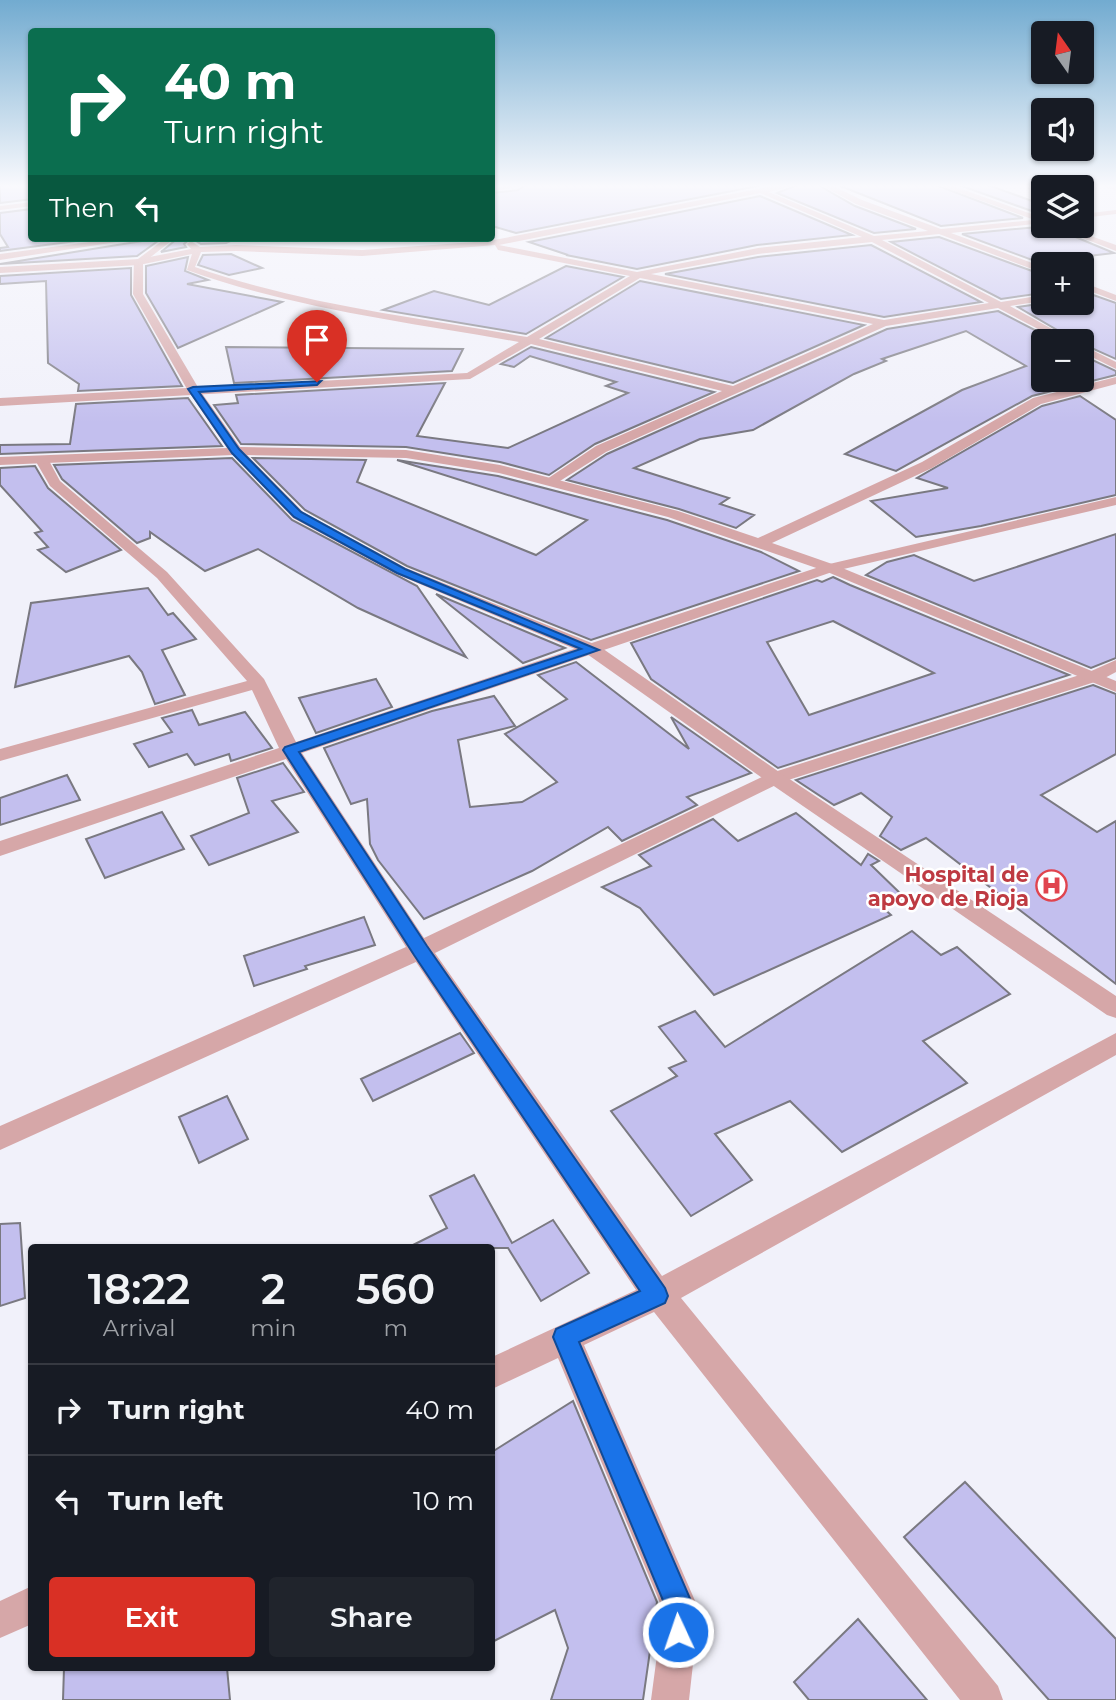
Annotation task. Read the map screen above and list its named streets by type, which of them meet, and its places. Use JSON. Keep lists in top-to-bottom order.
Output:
{
  "places": {
    "hospital": ["Hospital de apoyo de Rioja"]
  },
  "north": "top",
  "page": {
    "map_buttons": ["+", "−"],
    "turn": ["40 m", "Turn right"],
    "then": "Then",
    "eta": [
      "18:22",
      "Arrival",
      "2",
      "min",
      "560",
      "m"
    ],
    "list": [
      {
        "name": "Turn right",
        "value": "40 m"
      },
      {
        "name": "Turn left",
        "value": "10 m"
      }
    ],
    "buttons": ["Exit", "Share"]
  }
}
